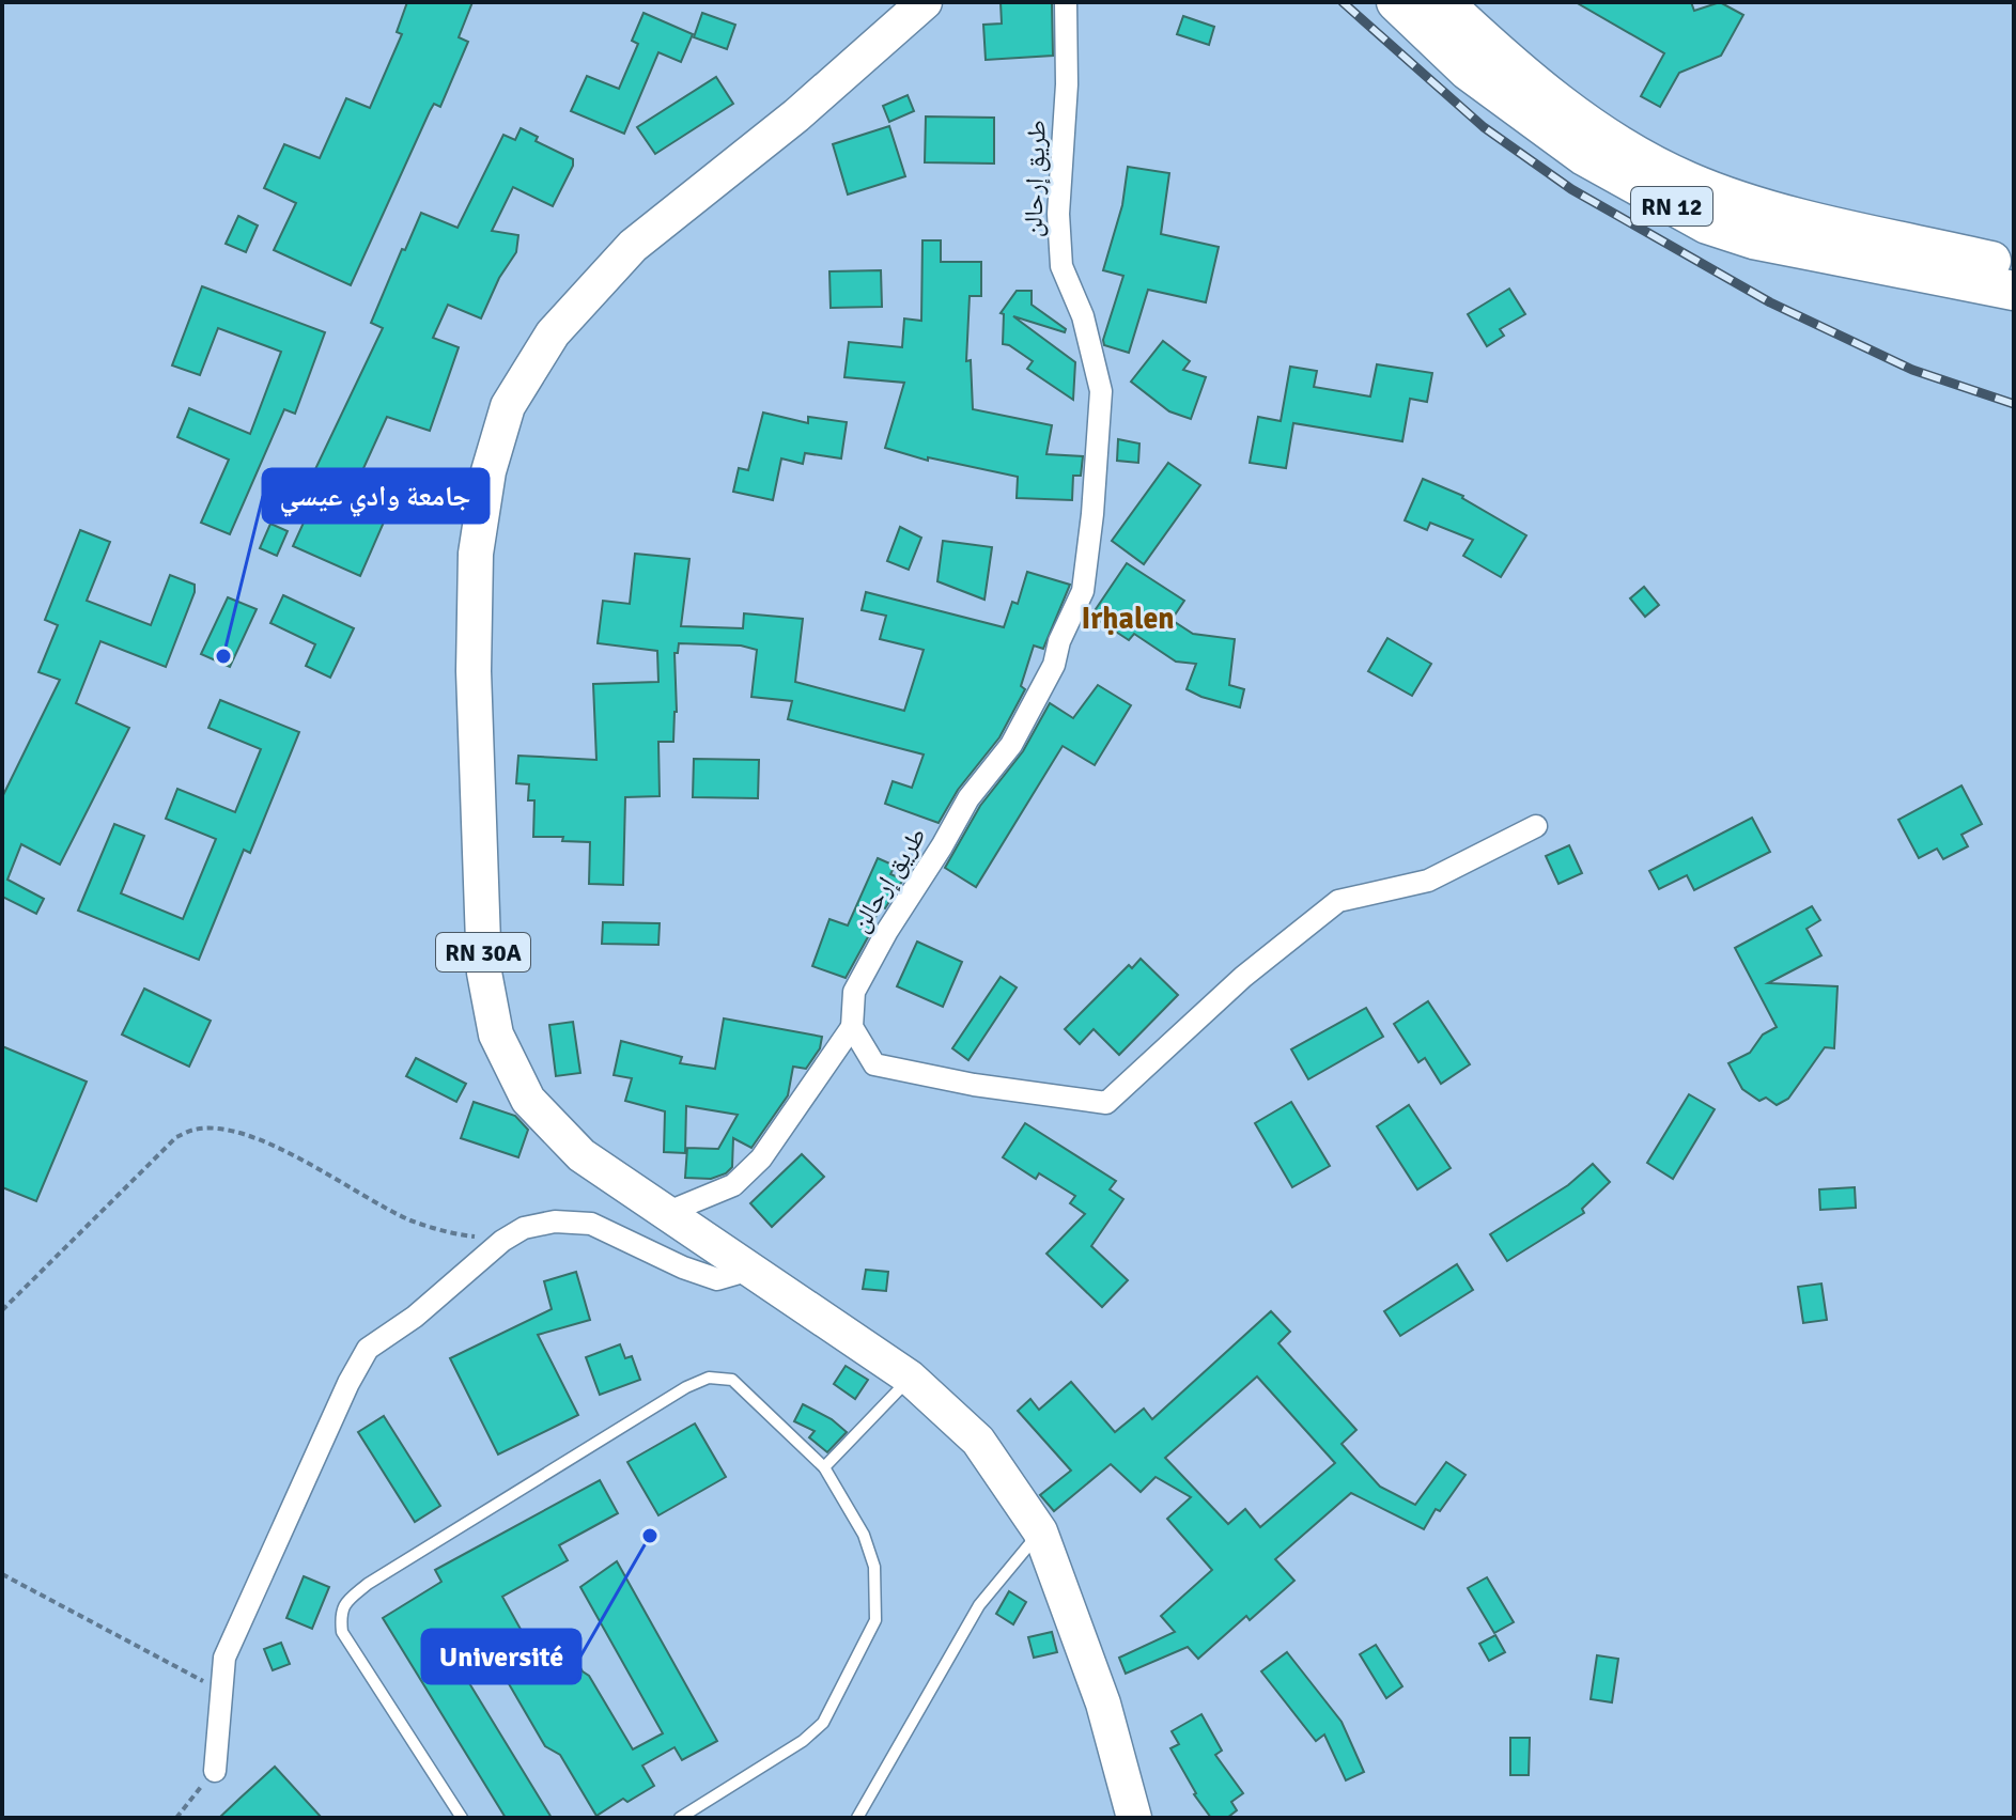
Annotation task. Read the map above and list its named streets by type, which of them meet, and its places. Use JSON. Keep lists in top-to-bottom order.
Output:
{
  "streets": {
    "highway": ["RN 12"],
    "main road": ["RN 30A"],
    "street": ["طريق إرحالن"]
  },
  "districts": ["Irḥalen"],
  "places": ["جامعة وادي عيسي", "Université"]
}
